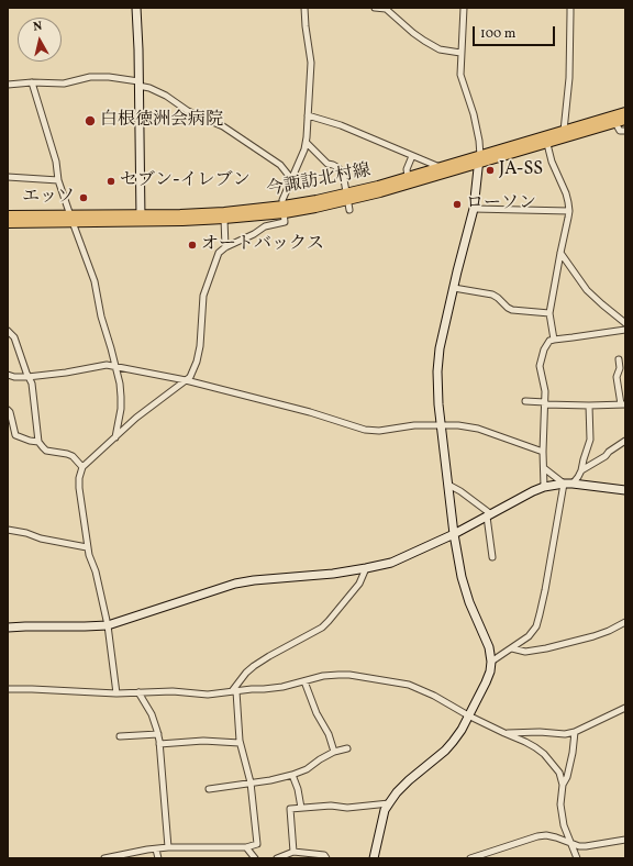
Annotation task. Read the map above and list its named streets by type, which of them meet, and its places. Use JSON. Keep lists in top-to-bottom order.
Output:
{
  "streets": {
    "main road": ["今諏訪北村線"]
  },
  "places": [
    "白根徳洲会病院",
    "JA-SS",
    "セブン-イレブン",
    "エッソ",
    "ローソン",
    "オートバックス"
  ],
  "scale_bar": "100 m",
  "north": "top"
}
